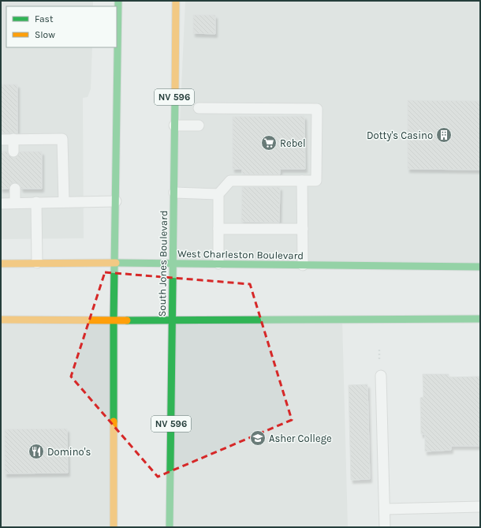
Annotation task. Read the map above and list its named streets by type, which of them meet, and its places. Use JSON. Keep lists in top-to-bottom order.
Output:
{
  "streets": {
    "main road": ["NV 596", "West Charleston Boulevard", "South Jones Boulevard"]
  },
  "crossings": [
    ["West Charleston Boulevard", "South Jones Boulevard"]
  ],
  "places": {
    "building": ["Dotty's Casino"],
    "supermarket": ["Rebel"],
    "school or university": ["Asher College"],
    "restaurant": ["Domino's"]
  },
  "legend": ["Fast", "Slow"]
}
